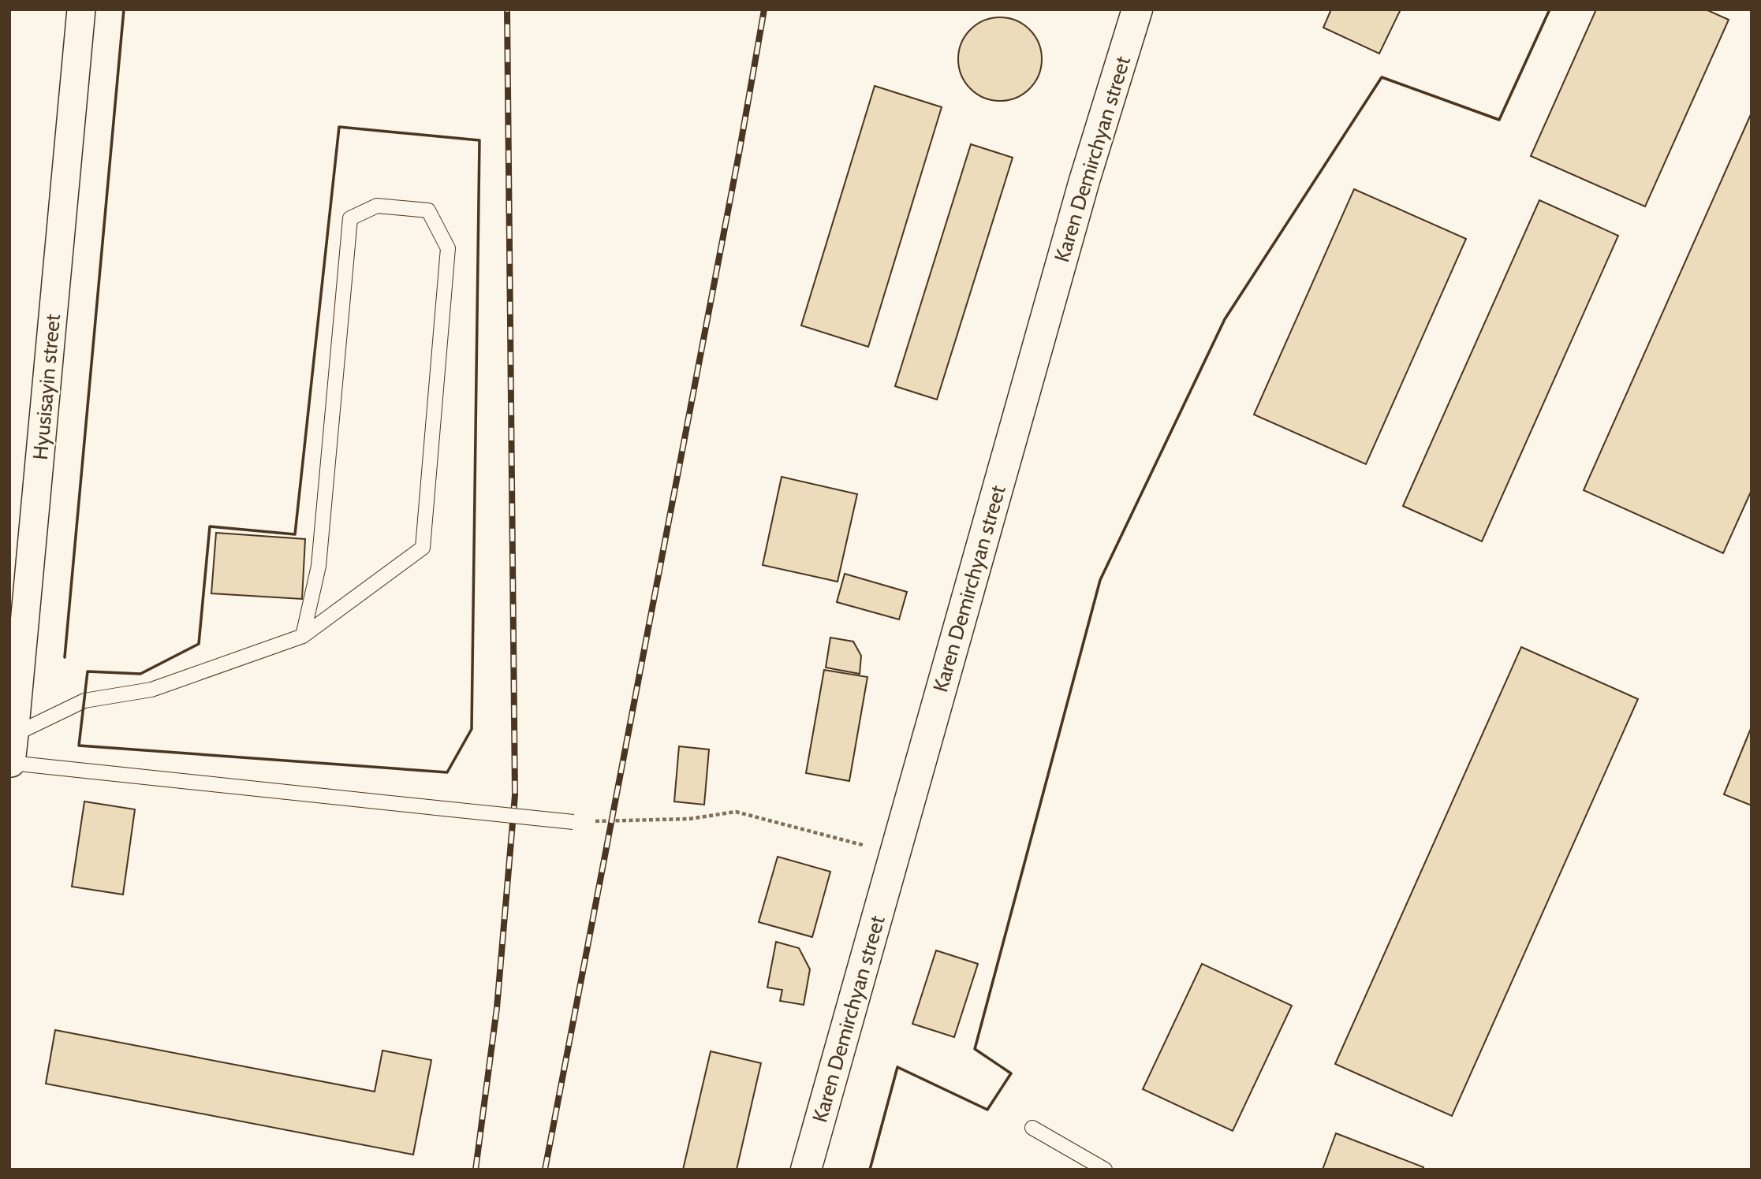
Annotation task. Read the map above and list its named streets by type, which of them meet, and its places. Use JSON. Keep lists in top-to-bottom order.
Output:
{
  "streets": {
    "main road": ["Karen Demirchyan street"],
    "street": ["Hyusisayin street"]
  }
}
